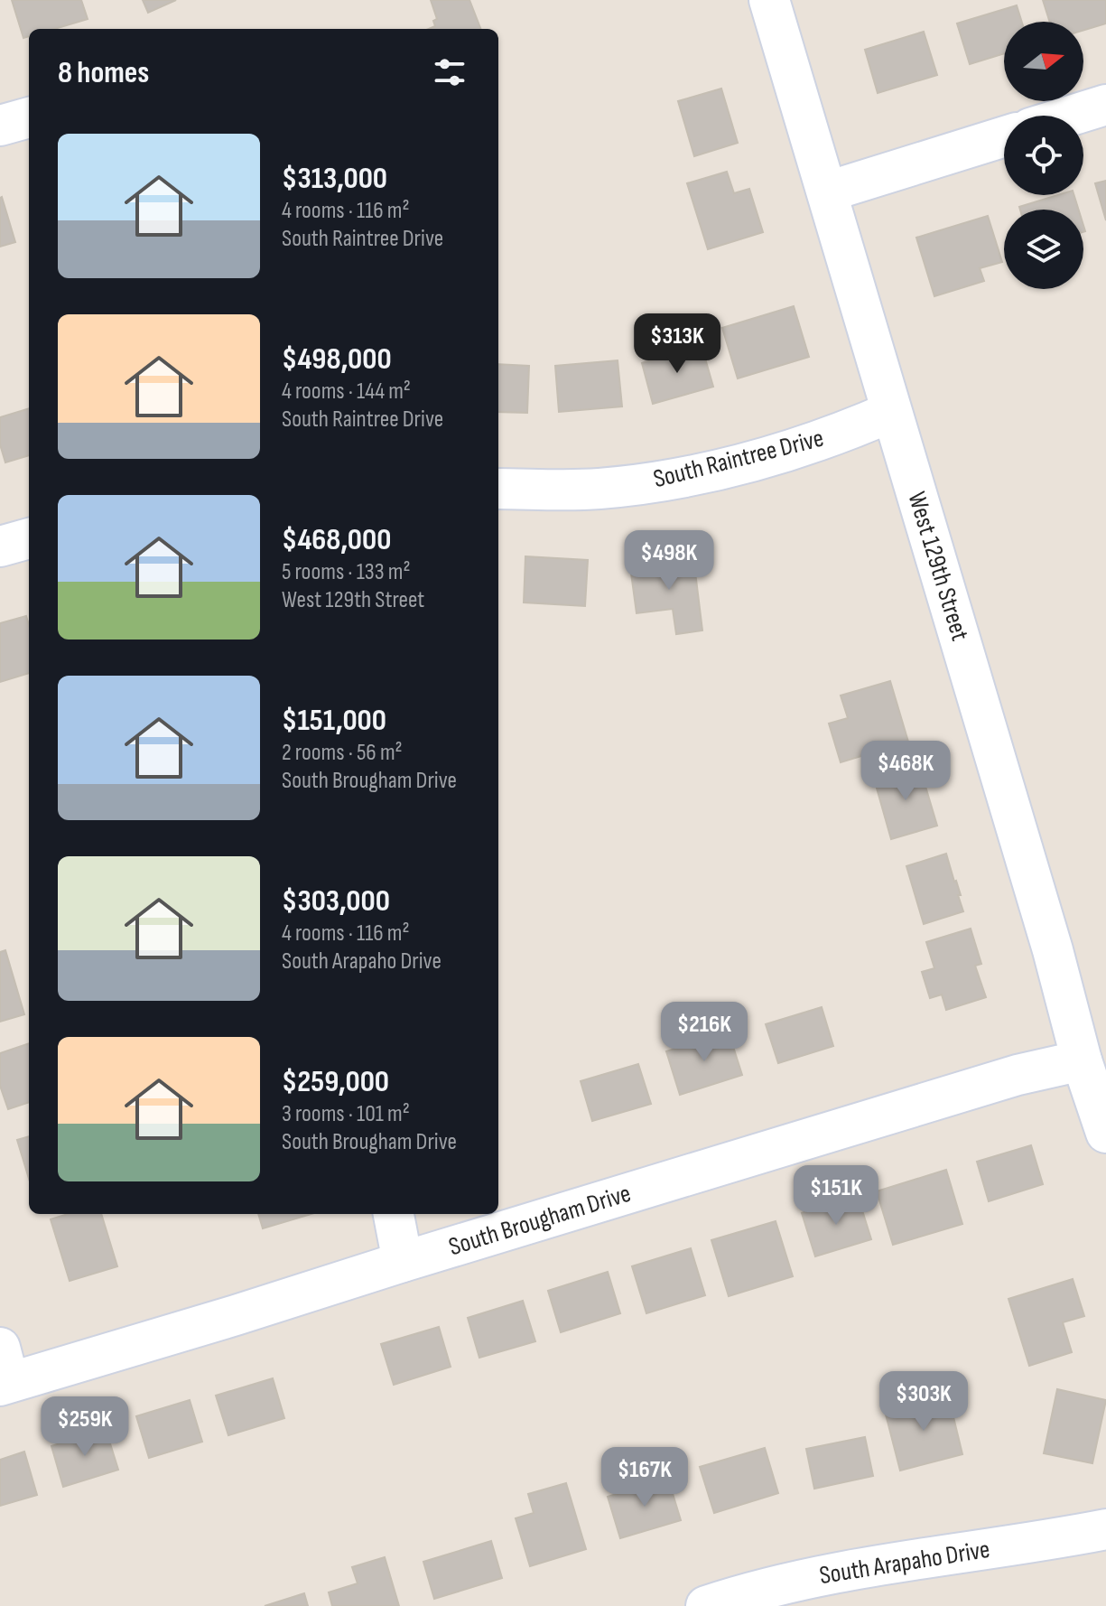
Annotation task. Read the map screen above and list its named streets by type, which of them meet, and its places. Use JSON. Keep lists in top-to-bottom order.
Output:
{
  "streets": {
    "street": [
      "South Raintree Drive",
      "West 129th Street",
      "South Brougham Drive",
      "South Arapaho Drive"
    ]
  },
  "crossings": [
    ["South Raintree Drive", "West 129th Street"],
    ["West 129th Street", "South Brougham Drive"]
  ],
  "north": "right",
  "page": {
    "heading": "8 homes",
    "list": [
      {
        "name": "$313,000",
        "note": "4 rooms · 116 m² · South Raintree Drive"
      },
      {
        "name": "$498,000",
        "note": "4 rooms · 144 m² · South Raintree Drive"
      },
      {
        "name": "$468,000",
        "note": "5 rooms · 133 m² · West 129th Street"
      },
      {
        "name": "$151,000",
        "note": "2 rooms · 56 m² · South Brougham Drive"
      },
      {
        "name": "$303,000",
        "note": "4 rooms · 116 m² · South Arapaho Drive"
      },
      {
        "name": "$259,000",
        "note": "3 rooms · 101 m² · South Brougham Drive"
      }
    ],
    "price": [
      "$313K",
      "$498K",
      "$468K",
      "$216K",
      "$151K",
      "$303K",
      "$259K",
      "$167K"
    ]
  }
}
